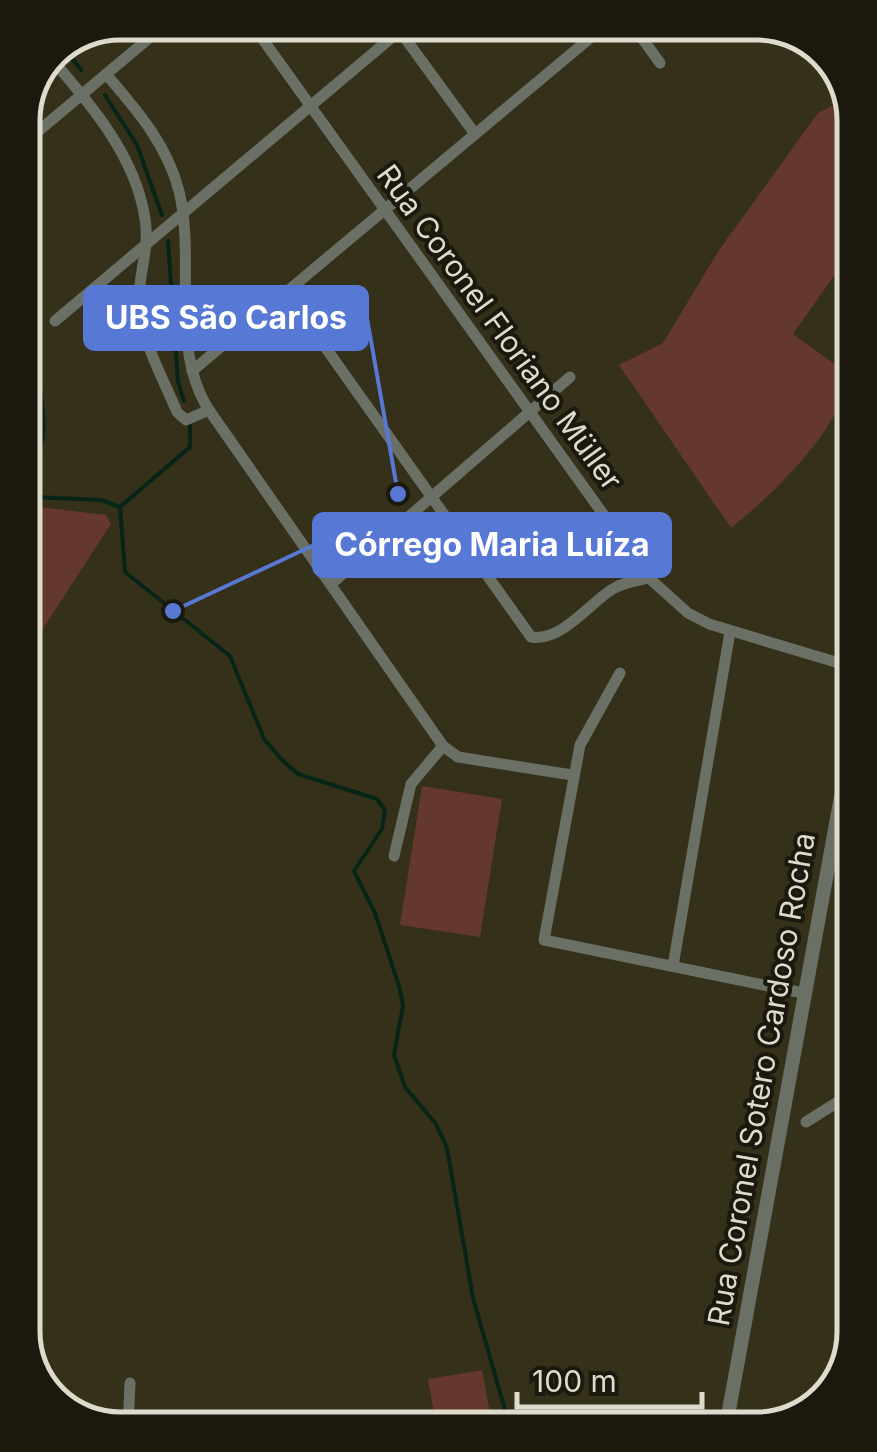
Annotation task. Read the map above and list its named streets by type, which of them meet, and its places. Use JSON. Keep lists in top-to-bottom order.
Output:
{
  "streets": {
    "street": ["Rua Coronel Floriano Müller", "Rua Coronel Sotero Cardoso Rocha"]
  },
  "places": ["UBS São Carlos", "Córrego Maria Luíza"],
  "scale_bar": "100 m"
}
